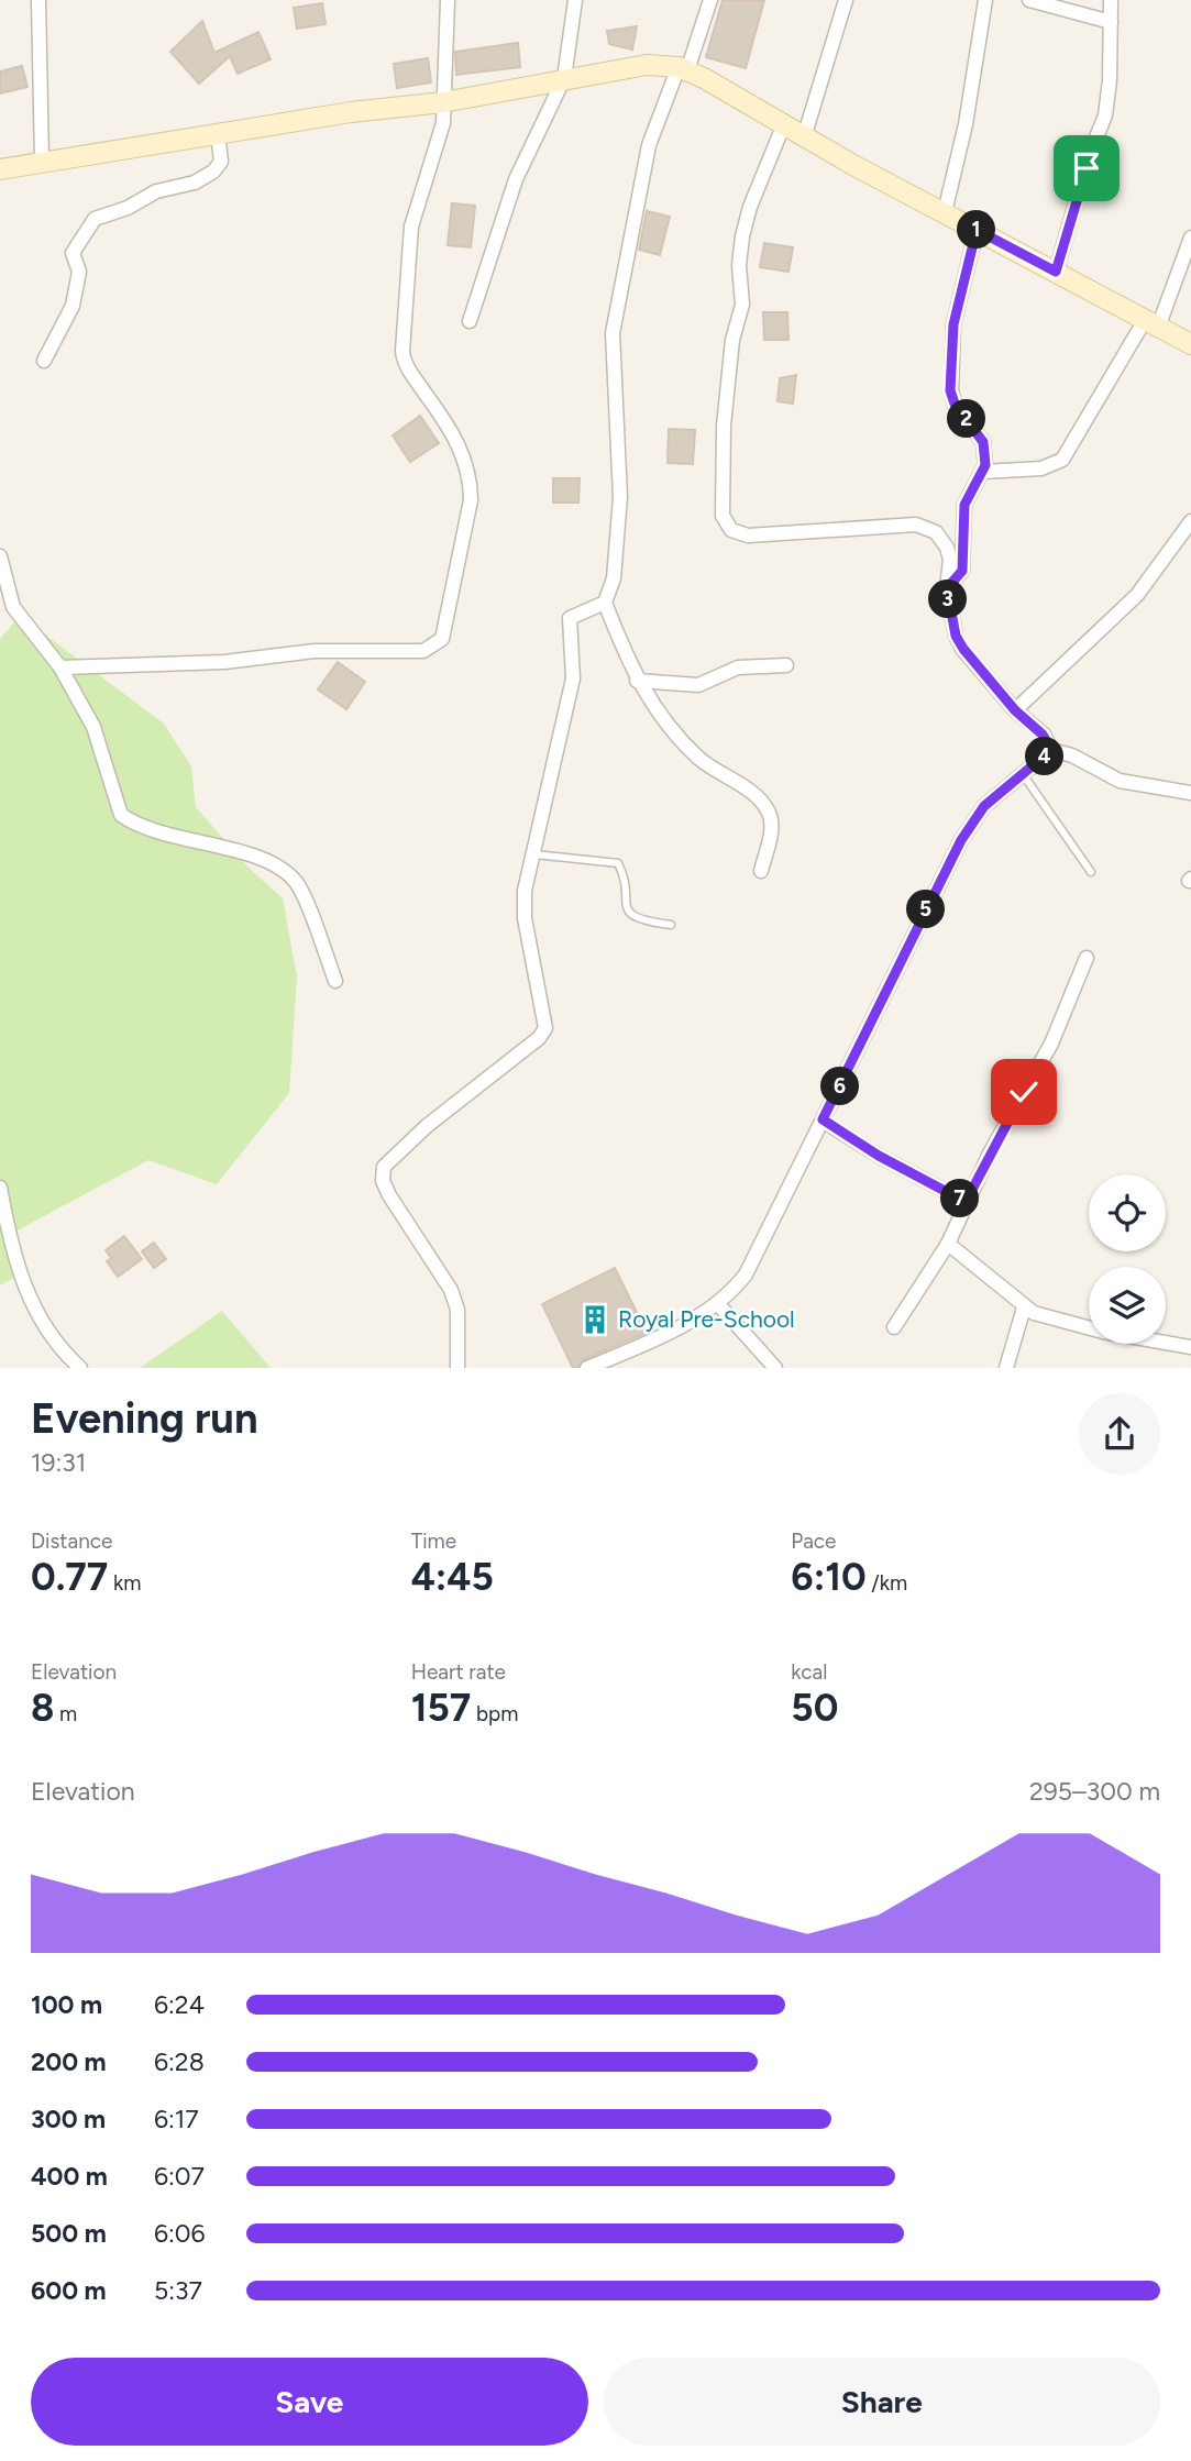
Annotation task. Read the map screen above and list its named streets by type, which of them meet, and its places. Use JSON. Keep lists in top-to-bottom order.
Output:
{
  "places": {
    "building": ["Royal Pre-School"]
  },
  "page": {
    "pins": [
      "1",
      "2",
      "3",
      "4",
      "5",
      "6",
      "7"
    ],
    "heading": ["Evening run", "19:31"],
    "stats": [
      ["Distance", "0.77 km"],
      ["Time", "4:45"],
      ["Pace", "6:10 /km"],
      ["Elevation", "8 m"],
      ["Heart rate", "157 bpm"],
      ["kcal", "50"]
    ],
    "chart": ["Elevation", "295–300 m"],
    "list": [
      {
        "name": "100 m",
        "note": "6:24"
      },
      {
        "name": "200 m",
        "note": "6:28"
      },
      {
        "name": "300 m",
        "note": "6:17"
      },
      {
        "name": "400 m",
        "note": "6:07"
      },
      {
        "name": "500 m",
        "note": "6:06"
      },
      {
        "name": "600 m",
        "note": "5:37"
      }
    ],
    "buttons": ["Save", "Share"]
  }
}
